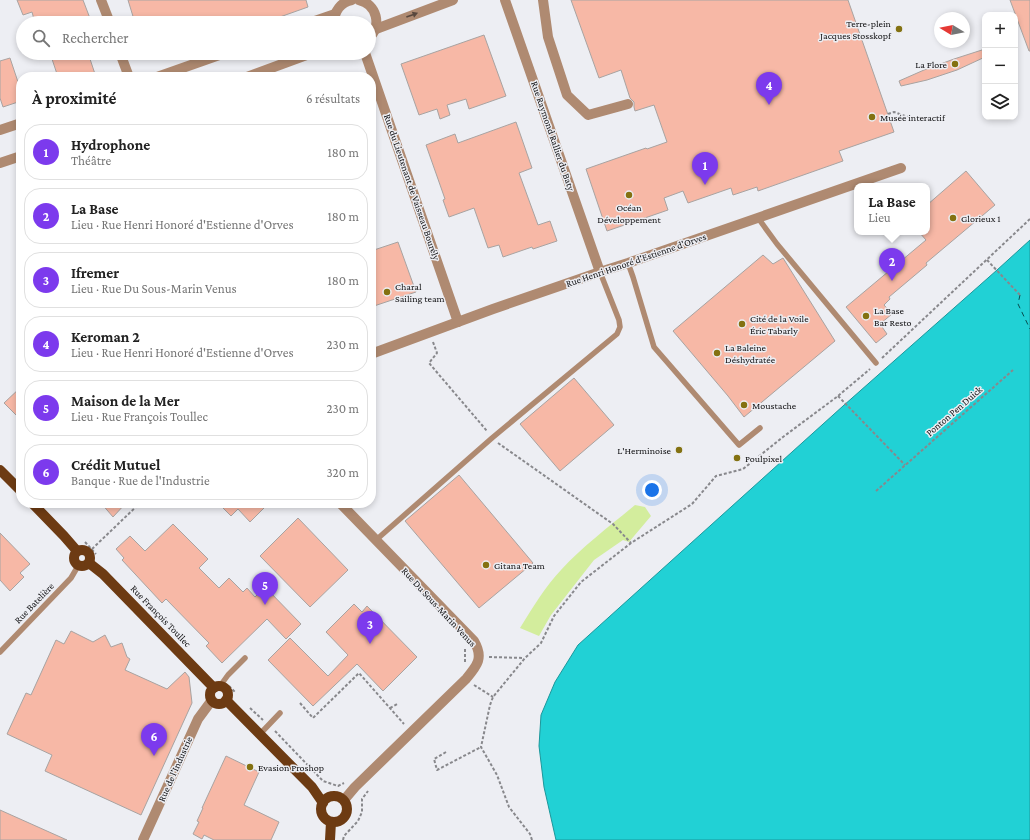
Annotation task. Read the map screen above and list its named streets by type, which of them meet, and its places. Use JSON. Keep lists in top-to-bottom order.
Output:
{
  "streets": {
    "main road": ["Rue François Toullec"],
    "street": [
      "Rue Raymond Rallier du Baty",
      "Rue du Lieutenant de Vaisseau Bourély",
      "Rue Henri Honoré d'Estienne d'Orves",
      "Rue Du Sous-Marin Venus",
      "Rue de l'Industrie"
    ],
    "lane": ["Rue Batelière"],
    "path": ["Ponton Pen Duick"]
  },
  "crossings": [
    ["Rue Raymond Rallier du Baty", "Rue Henri Honoré d'Estienne d'Orves"],
    ["Rue du Lieutenant de Vaisseau Bourély", "Rue Henri Honoré d'Estienne d'Orves"],
    ["Rue Batelière", "Rue François Toullec"],
    ["Rue François Toullec", "Rue de l'Industrie"]
  ],
  "places": [
    "Terre-plein Jacques Stosskopf",
    "La Flore",
    "Musée interactif",
    "Océan Développement",
    "Glorieux 1",
    "Charal Sailing team",
    "La Base Bar Resto",
    "Cité de la Voile Éric Tabarly",
    "La Baleine Déshydratée",
    "Moustache",
    "L'Herminoise",
    "Poulpixel",
    "Gitana Team",
    "Evasion Proshop"
  ],
  "north": "left",
  "page": {
    "map_buttons": ["+", "−"],
    "search": "Rechercher",
    "pins": [
      "4",
      "1",
      "2",
      "5",
      "3",
      "6"
    ],
    "heading": ["À proximité", "6 résultats"],
    "list": [
      {
        "mark": "1",
        "name": "Hydrophone",
        "note": "Théâtre",
        "value": "180 m"
      },
      {
        "mark": "2",
        "name": "La Base",
        "note": "Lieu · Rue Henri Honoré d'Estienne d'Orves",
        "value": "180 m"
      },
      {
        "mark": "3",
        "name": "Ifremer",
        "note": "Lieu · Rue Du Sous-Marin Venus",
        "value": "180 m"
      },
      {
        "mark": "4",
        "name": "Keroman 2",
        "note": "Lieu · Rue Henri Honoré d'Estienne d'Orves",
        "value": "230 m"
      },
      {
        "mark": "5",
        "name": "Maison de la Mer",
        "note": "Lieu · Rue François Toullec",
        "value": "230 m"
      },
      {
        "mark": "6",
        "name": "Crédit Mutuel",
        "note": "Banque · Rue de l'Industrie",
        "value": "320 m"
      }
    ],
    "popup": ["La Base", "Lieu"]
  }
}
